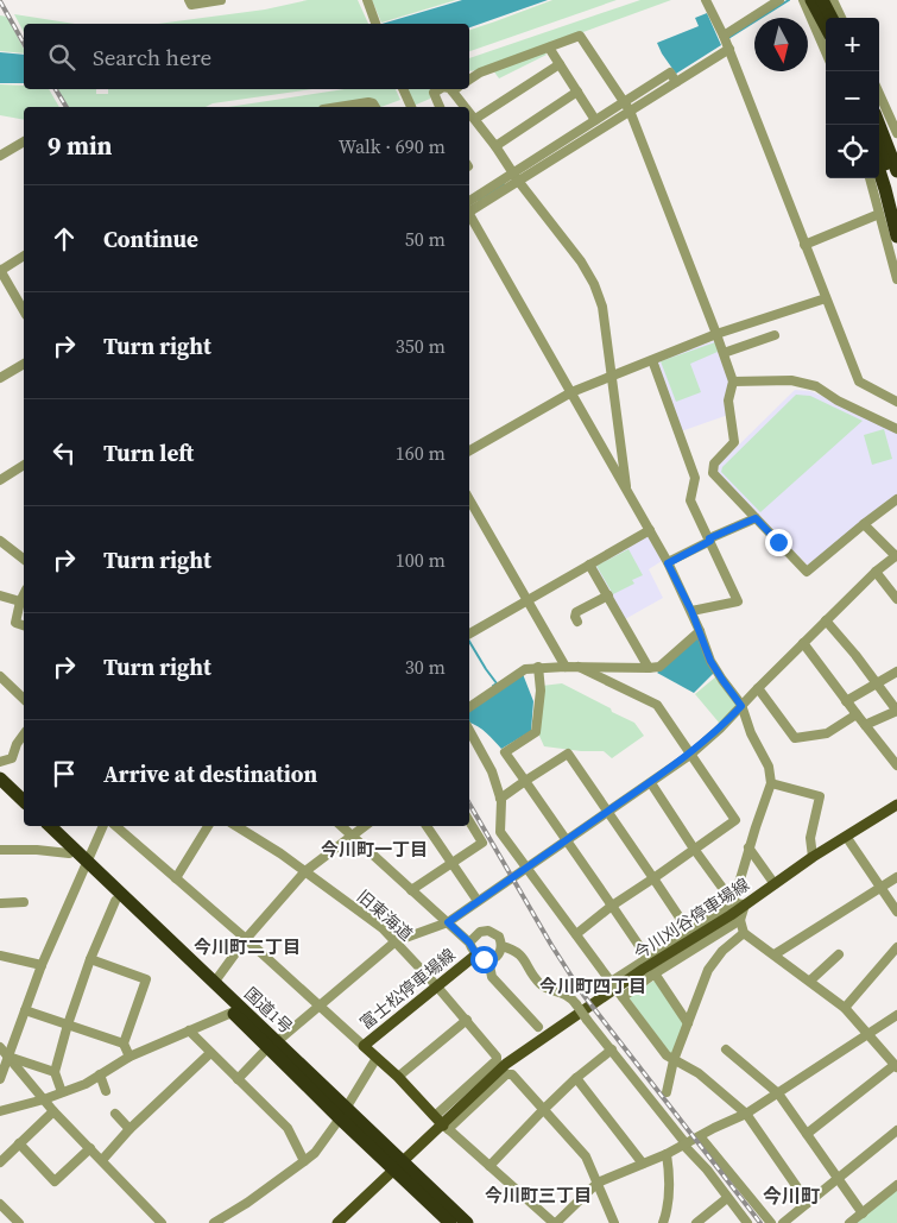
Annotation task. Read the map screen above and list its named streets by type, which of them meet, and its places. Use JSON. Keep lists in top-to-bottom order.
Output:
{
  "streets": {
    "highway": ["国道1号"],
    "main road": ["今川刈谷停車場線", "富士松停車場線"],
    "street": ["旧東海道"]
  },
  "crossings": [
    ["旧東海道", "富士松停車場線"],
    ["今川刈谷停車場線", "富士松停車場線"],
    ["今川刈谷停車場線", "国道1号"]
  ],
  "districts": [
    "今川町一丁目",
    "今川町二丁目",
    "今川町四丁目",
    "今川町三丁目",
    "今川町"
  ],
  "north": "bottom",
  "page": {
    "map_buttons": ["+", "−"],
    "search": "Search here",
    "heading": ["9 min", "Walk · 690 m"],
    "list": [
      ["Continue", "50 m"],
      ["Turn right", "350 m"],
      ["Turn left", "160 m"],
      ["Turn right", "100 m"],
      ["Turn right", "30 m"],
      "Arrive at destination"
    ]
  }
}
